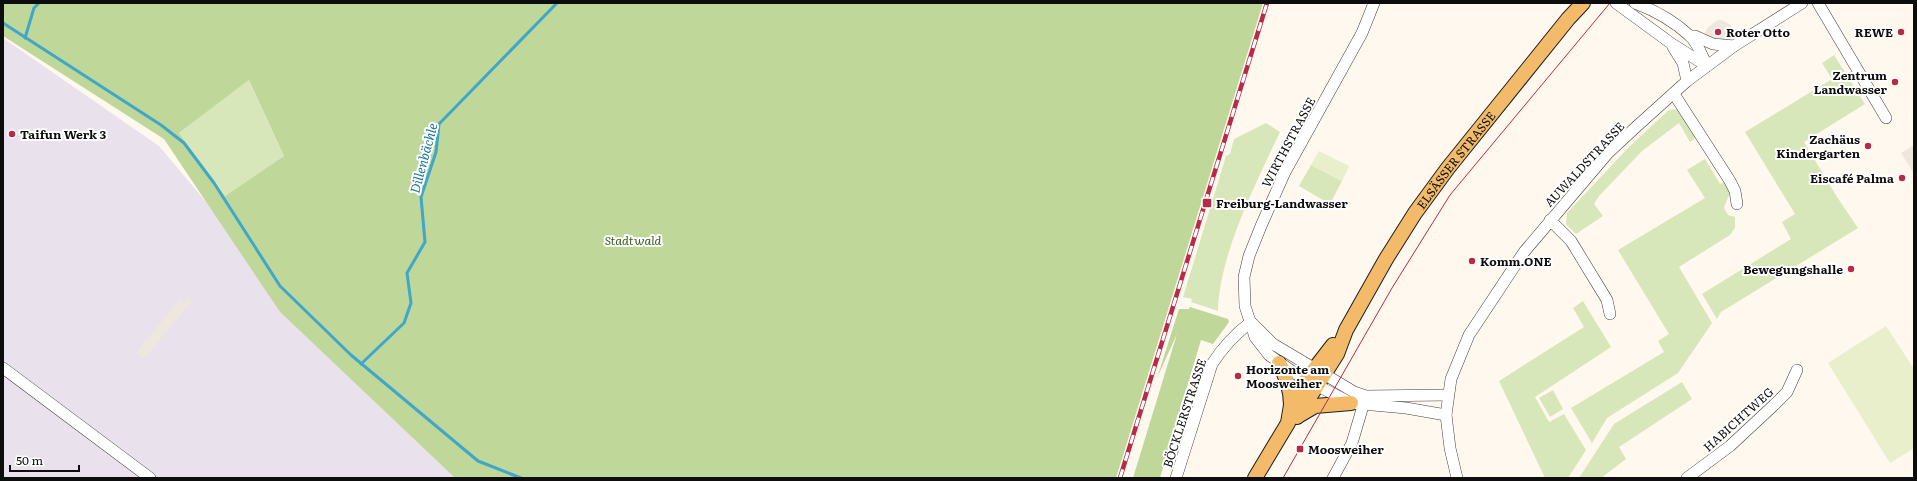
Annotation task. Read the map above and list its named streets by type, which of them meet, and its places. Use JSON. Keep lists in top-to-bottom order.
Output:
{
  "streets": {
    "main road": ["ELSÄSSER STRASSE"],
    "street": [
      "WIRTHSTRASSE",
      "AUWALDSTRASSE",
      "BÖCKLERSTRASSE",
      "HABICHTWEG"
    ]
  },
  "crossings": [
    ["WIRTHSTRASSE", "ELSÄSSER STRASSE"],
    ["WIRTHSTRASSE", "BÖCKLERSTRASSE"]
  ],
  "water": ["Dillenbächle"],
  "parks": ["Stadtwald"],
  "places": {
    "other": [
      "Roter Otto",
      "REWE",
      "Zentrum Landwasser",
      "Taifun Werk 3",
      "Zachäus Kindergarten",
      "Eiscafé Palma",
      "Komm.ONE",
      "Bewegungshalle",
      "Horizonte am Moosweiher"
    ],
    "transit": ["Freiburg-Landwasser", "Moosweiher"]
  },
  "scale_bar": "50 m"
}
